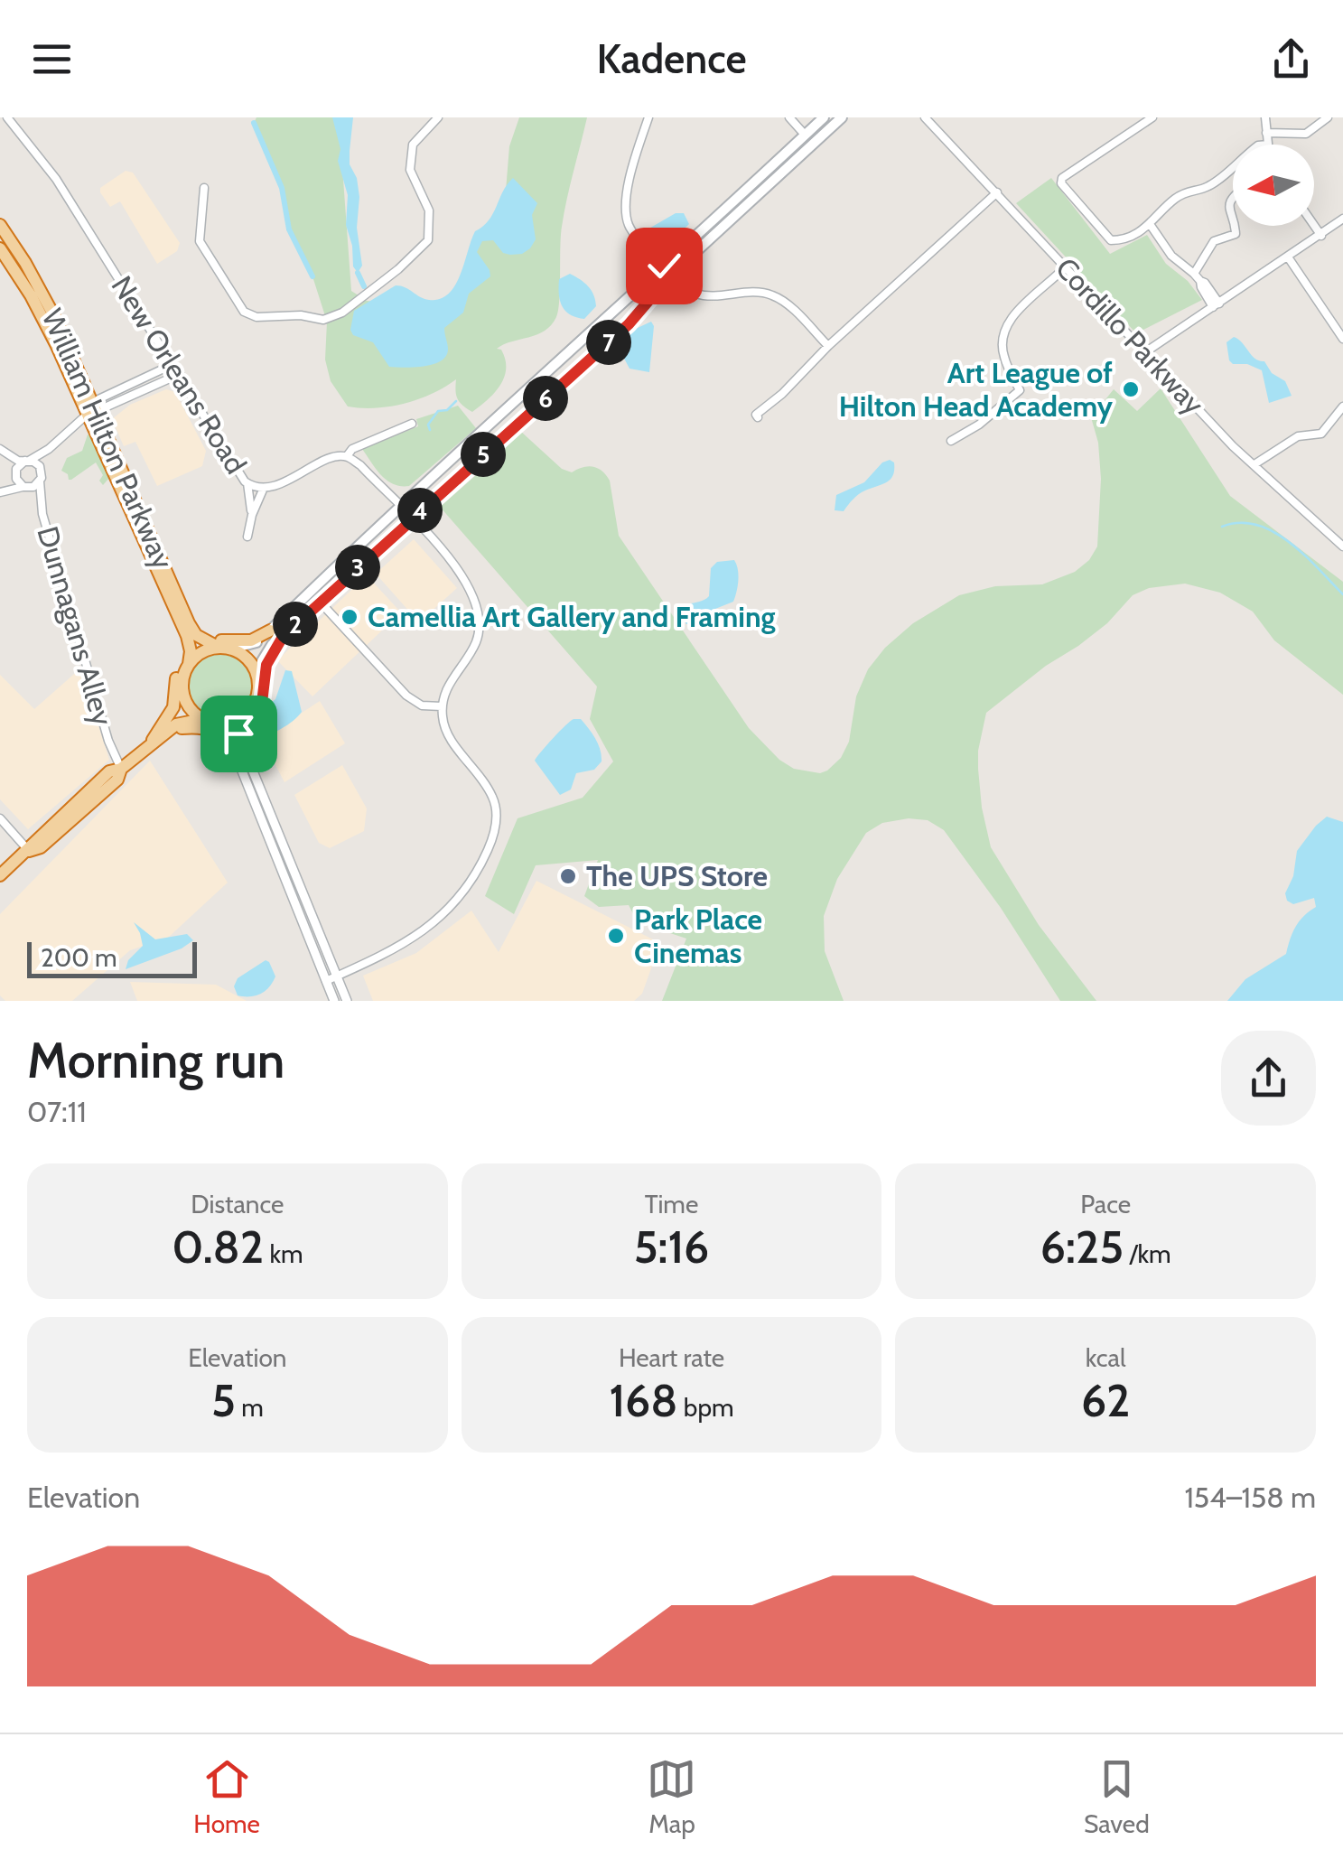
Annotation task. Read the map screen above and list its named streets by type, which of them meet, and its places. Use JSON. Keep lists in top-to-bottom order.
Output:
{
  "streets": {
    "highway": ["William Hilton Parkway"],
    "street": ["Cordillo Parkway", "New Orleans Road", "Dunnagans Alley"]
  },
  "places": [
    "Art League of Hilton Head Academy",
    "Camellia Art Gallery and Framing",
    "The UPS Store",
    "Park Place Cinemas"
  ],
  "scale_bar": "200 m",
  "north": "left",
  "page": {
    "header": "Kadence",
    "pins": [
      "7",
      "6",
      "5",
      "4",
      "3",
      "2"
    ],
    "scale": "200 m",
    "heading": ["Morning run", "07:11"],
    "stats": [
      ["Distance", "0.82 km"],
      ["Time", "5:16"],
      ["Pace", "6:25 /km"],
      ["Elevation", "5 m"],
      ["Heart rate", "168 bpm"],
      ["kcal", "62"]
    ],
    "chart": ["Elevation", "154–158 m"],
    "tabs": ["Home", "Map", "Saved"]
  }
}
